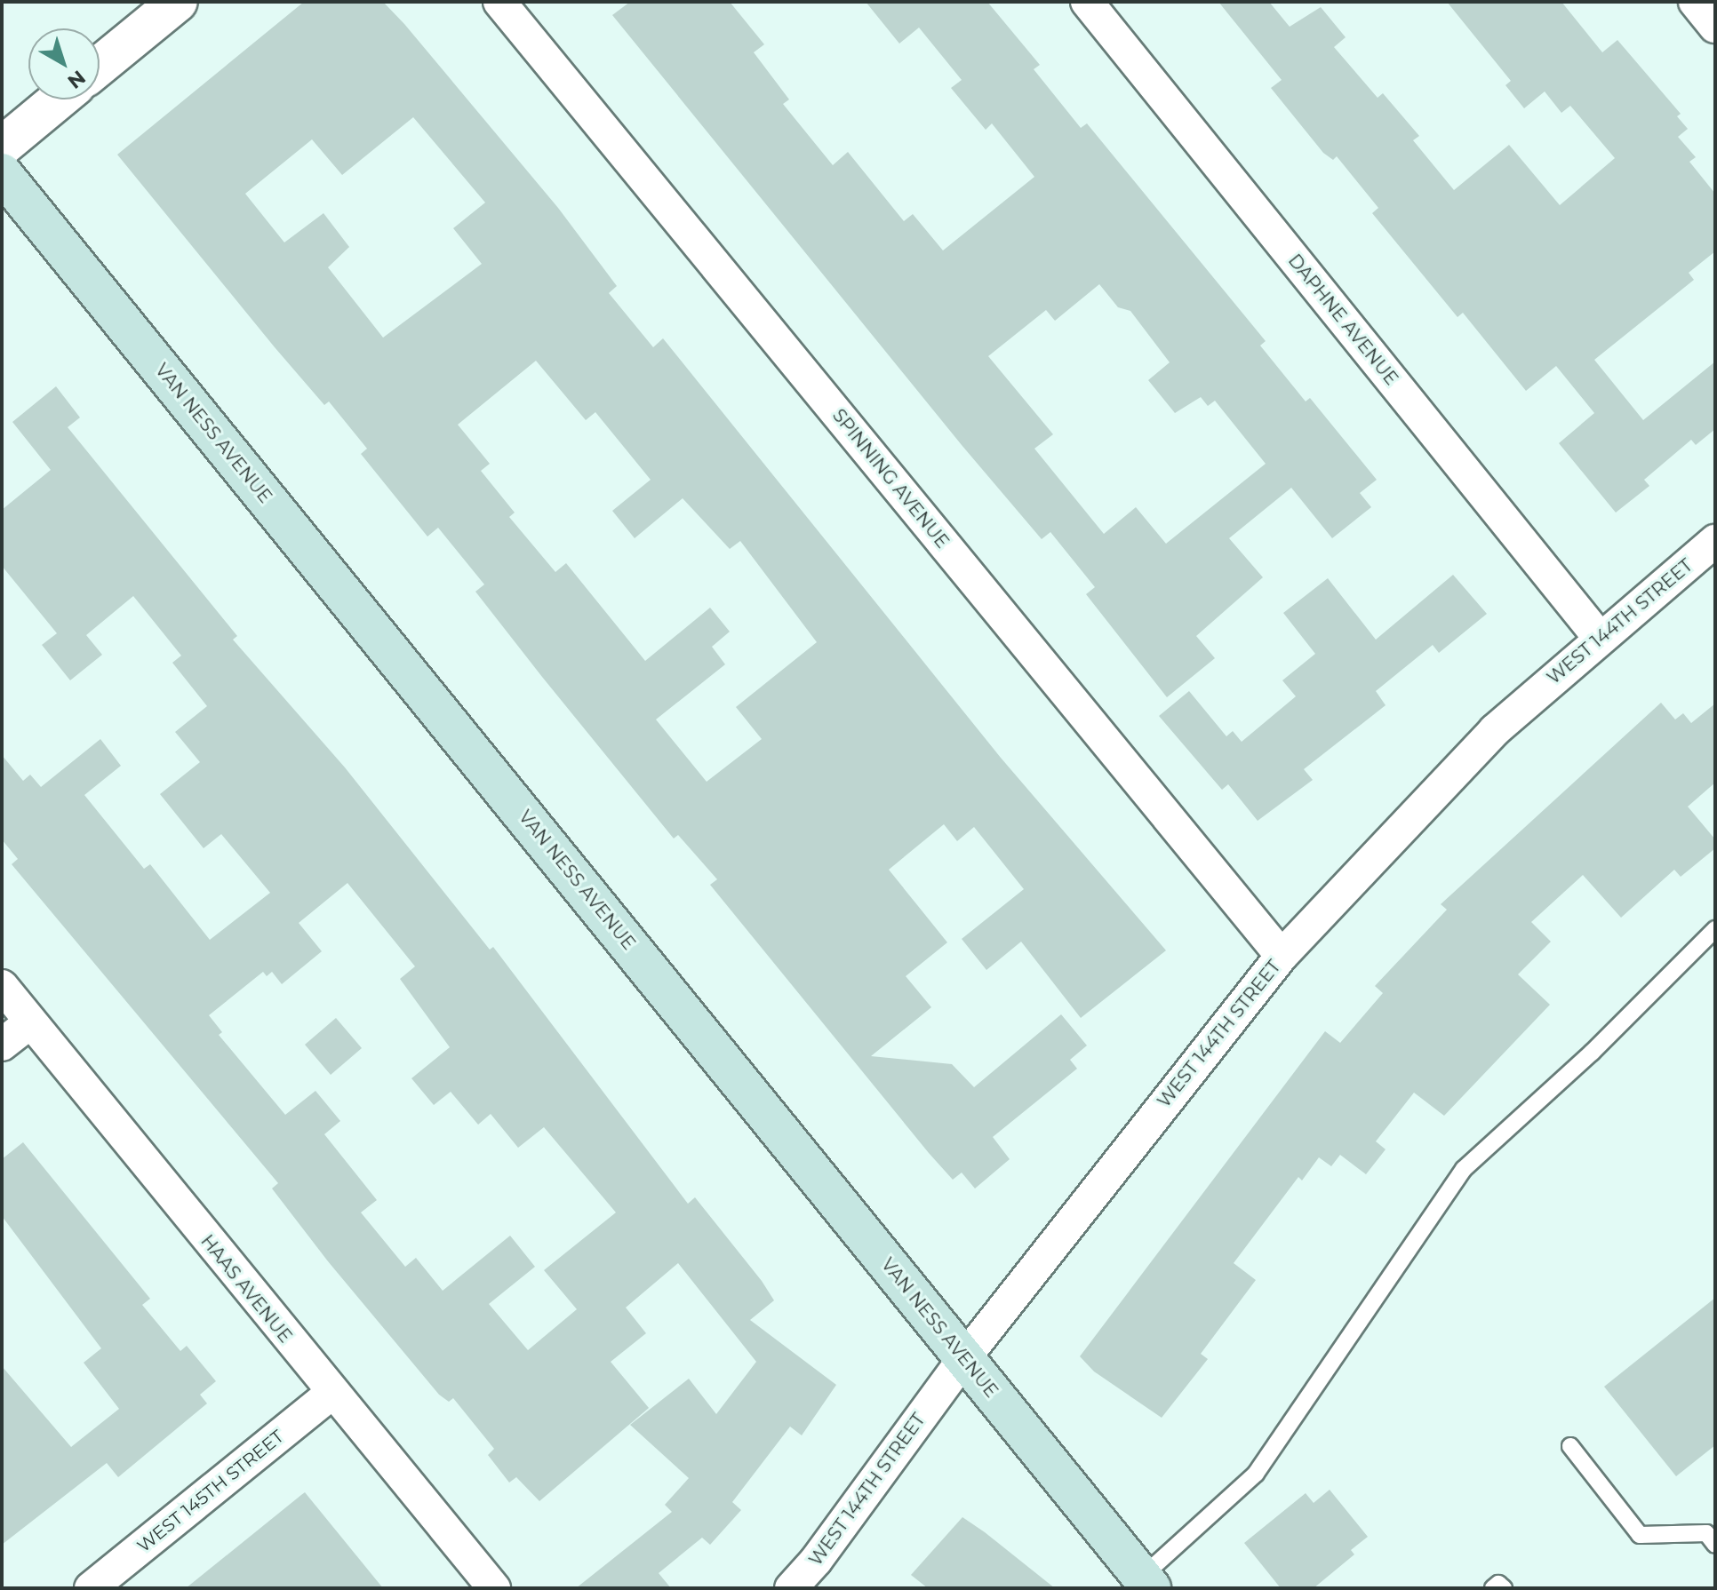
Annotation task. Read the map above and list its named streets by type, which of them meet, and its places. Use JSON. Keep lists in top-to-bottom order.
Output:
{
  "streets": {
    "main road": ["VAN NESS AVENUE"],
    "street": [
      "DAPHNE AVENUE",
      "SPINNING AVENUE",
      "WEST 144TH STREET",
      "HAAS AVENUE",
      "WEST 145TH STREET"
    ]
  },
  "crossings": [
    ["DAPHNE AVENUE", "WEST 144TH STREET"],
    ["VAN NESS AVENUE", "WEST 144TH STREET"],
    ["SPINNING AVENUE", "WEST 144TH STREET"],
    ["HAAS AVENUE", "WEST 145TH STREET"]
  ],
  "north": "bottom right"
}
